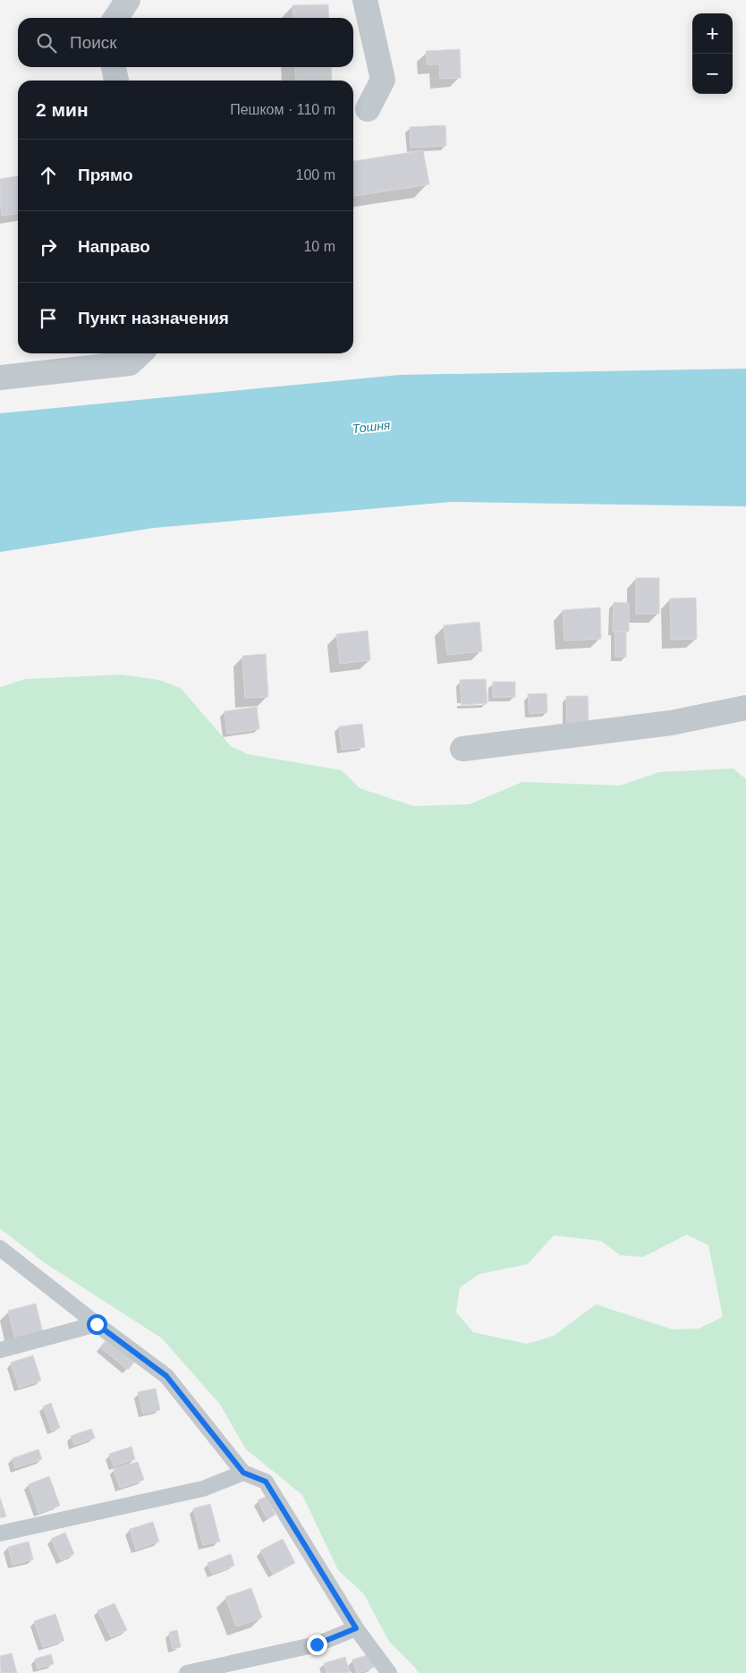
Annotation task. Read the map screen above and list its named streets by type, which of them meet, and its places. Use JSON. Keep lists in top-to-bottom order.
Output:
{
  "water": ["Тошня"],
  "page": {
    "map_buttons": ["+", "−"],
    "search": "Поиск",
    "heading": ["2 мин", "Пешком · 110 m"],
    "list": [
      ["Прямо", "100 m"],
      ["Направо", "10 m"],
      "Пункт назначения"
    ]
  }
}
